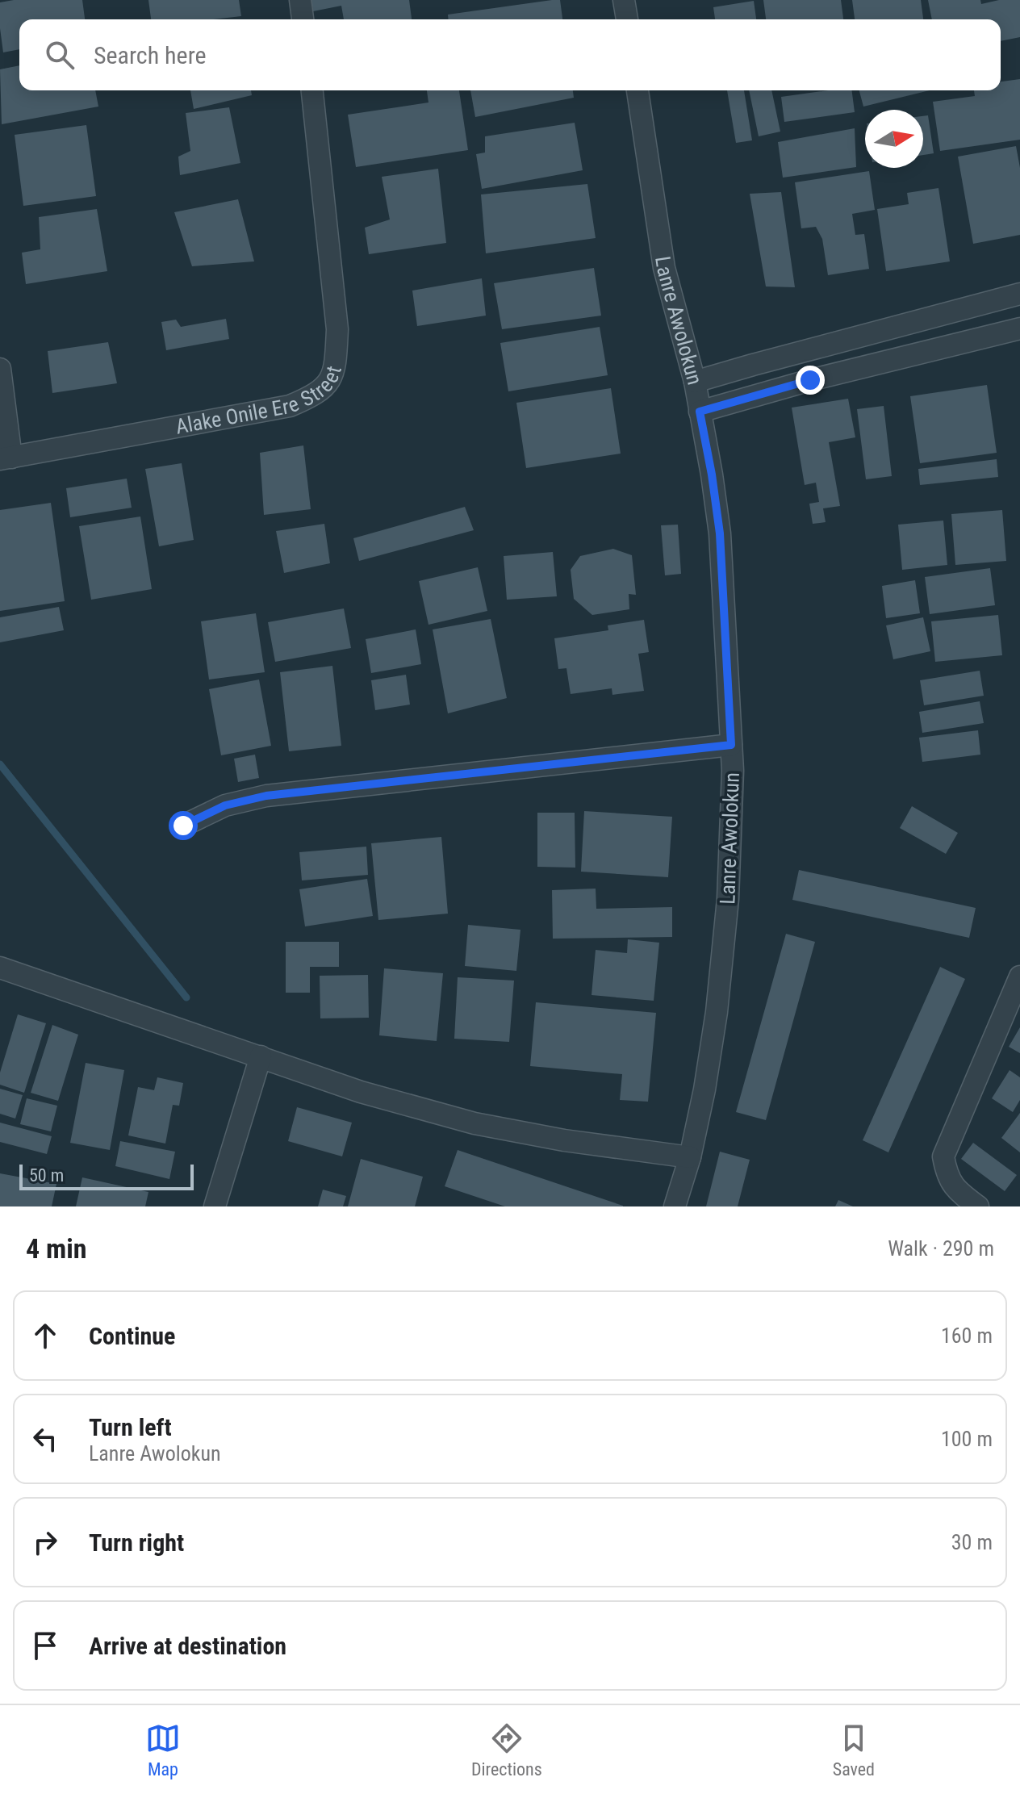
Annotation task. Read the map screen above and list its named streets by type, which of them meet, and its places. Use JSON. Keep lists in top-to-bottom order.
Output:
{
  "streets": {
    "street": ["Lanre Awolokun", "Alake Onile Ere Street"]
  },
  "scale_bar": "50 m",
  "north": "right",
  "page": {
    "search": "Search here",
    "scale": "50 m",
    "heading": ["4 min", "Walk · 290 m"],
    "list": [
      ["Continue", "160 m"],
      ["Turn left", "Lanre Awolokun", "100 m"],
      ["Turn right", "30 m"],
      "Arrive at destination"
    ],
    "nav": ["Map", "Directions", "Saved"]
  }
}
